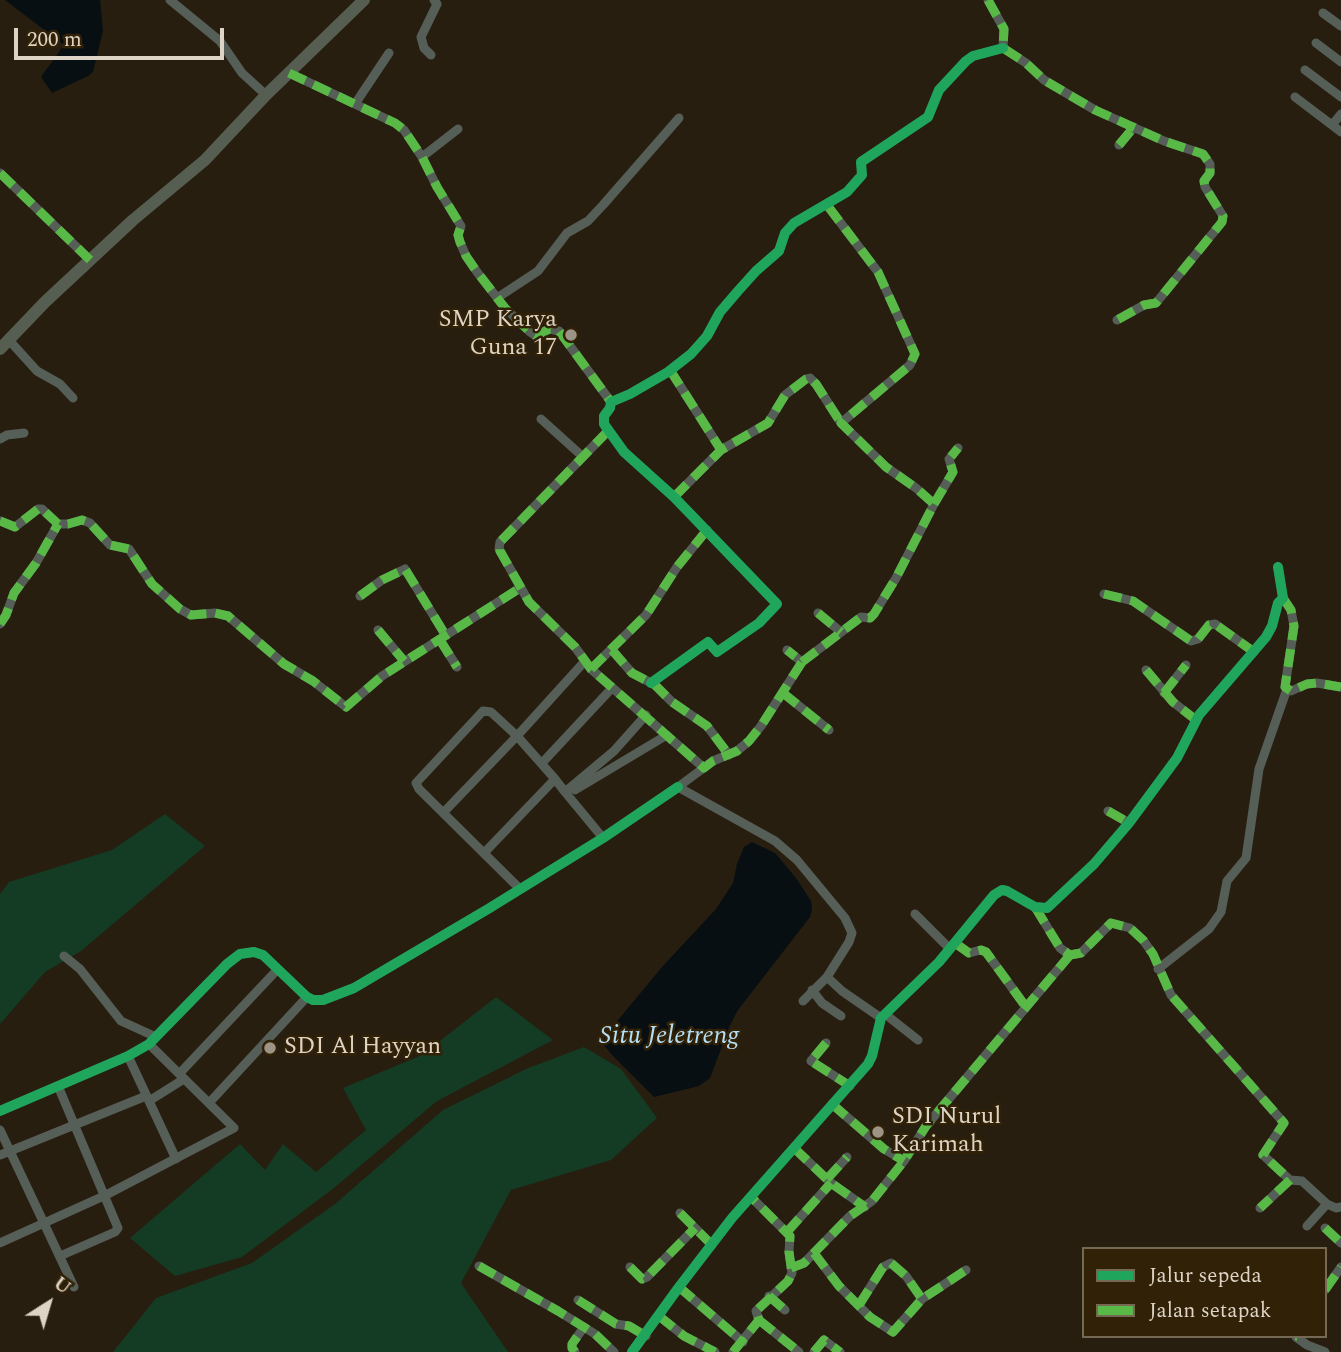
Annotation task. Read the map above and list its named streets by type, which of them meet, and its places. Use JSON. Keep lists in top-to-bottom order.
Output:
{
  "water": ["Situ Jeletreng"],
  "places": ["SMP Karya Guna 17", "SDI Al Hayyan", "SDI Nurul Karimah"],
  "legend": ["Jalur sepeda", "Jalan setapak"],
  "scale_bar": "200 m",
  "north": "top right"
}
